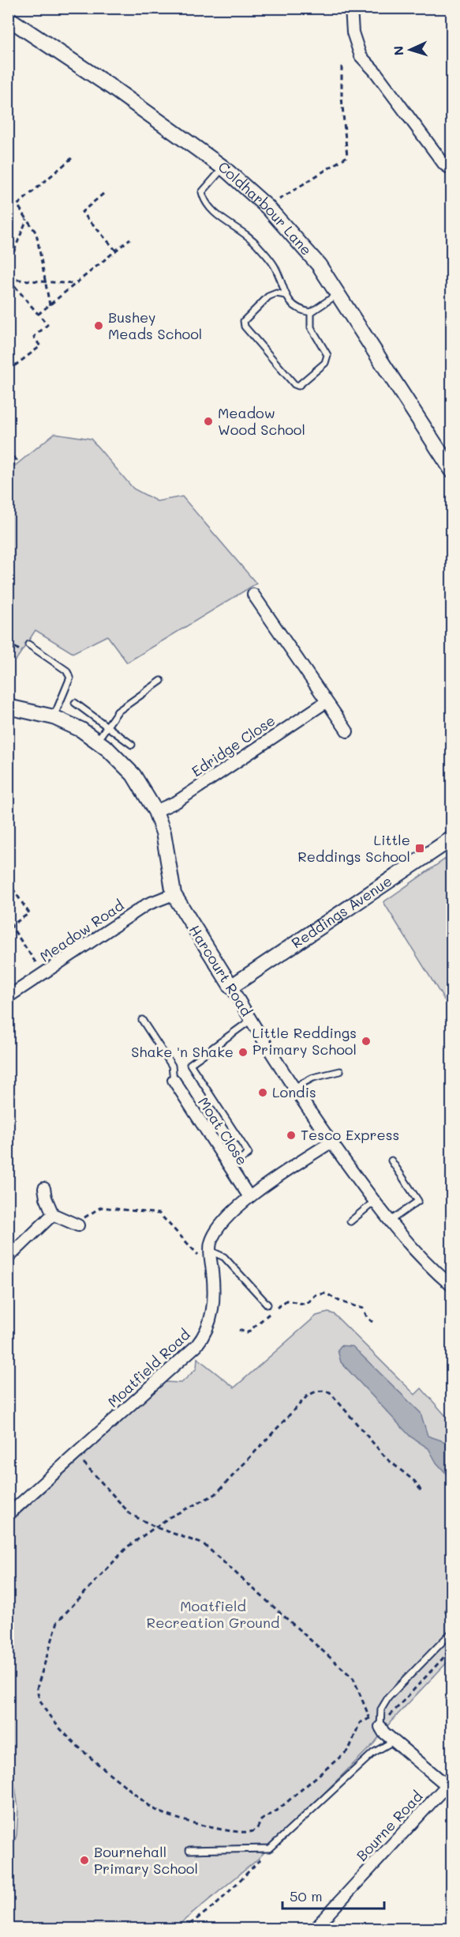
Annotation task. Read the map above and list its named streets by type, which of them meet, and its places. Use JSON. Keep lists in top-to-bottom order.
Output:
{
  "streets": {
    "street": [
      "Coldharbour Lane",
      "Edridge Close",
      "Reddings Avenue",
      "Meadow Road",
      "Harcourt Road",
      "Moat Close",
      "Moatfield Road",
      "Bourne Road"
    ]
  },
  "crossings": [
    ["Edridge Close", "Harcourt Road"],
    ["Reddings Avenue", "Harcourt Road"],
    ["Meadow Road", "Harcourt Road"],
    ["Harcourt Road", "Moatfield Road"],
    ["Moat Close", "Moatfield Road"]
  ],
  "parks": ["Moatfield Recreation Ground"],
  "places": {
    "other": [
      "Bushey Meads School",
      "Meadow Wood School",
      "Little Reddings Primary School",
      "Shake 'n Shake",
      "Londis",
      "Tesco Express",
      "Bournehall Primary School"
    ],
    "transit": ["Little Reddings School"]
  },
  "scale_bar": "50 m",
  "north": "left"
}
